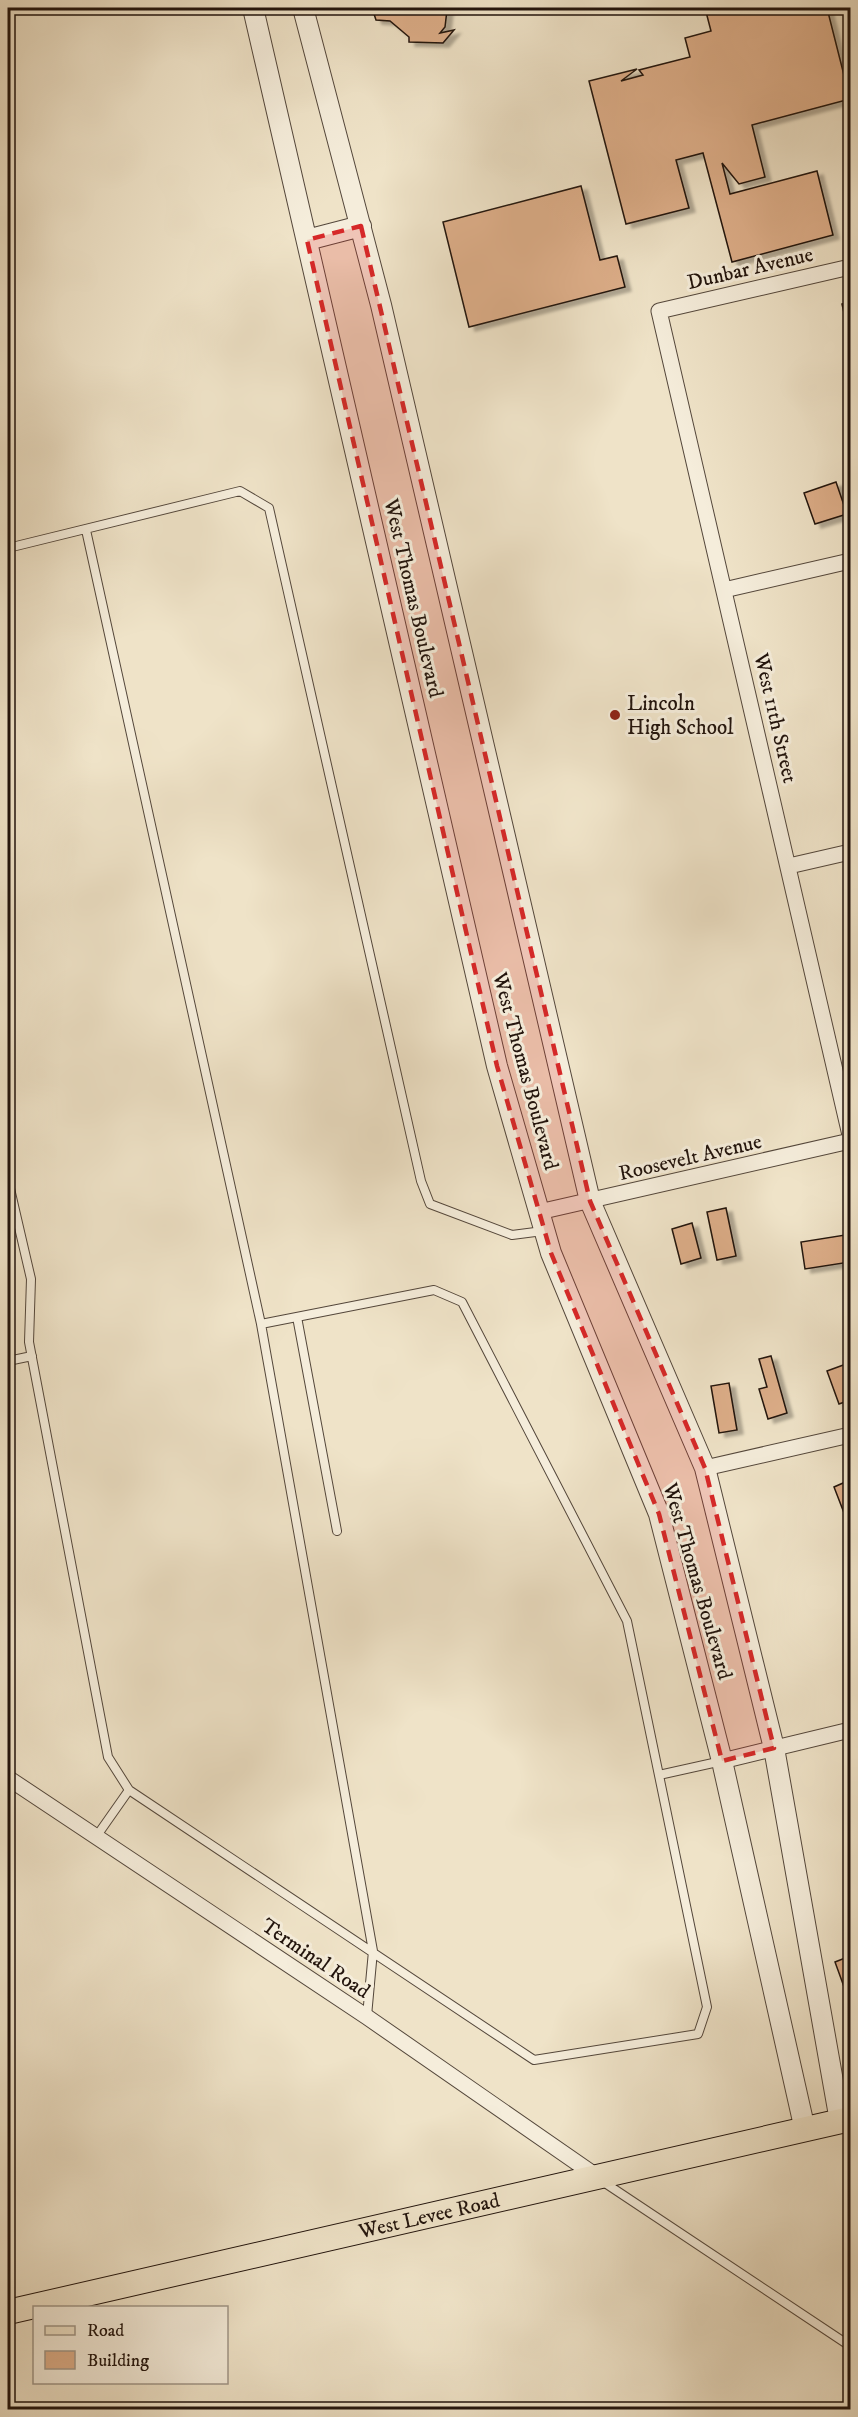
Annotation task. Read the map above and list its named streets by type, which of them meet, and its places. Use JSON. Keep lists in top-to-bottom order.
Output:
{
  "streets": {
    "main road": ["West Levee Road"],
    "street": [
      "Dunbar Avenue",
      "West Thomas Boulevard",
      "West 11th Street",
      "Roosevelt Avenue",
      "Terminal Road"
    ]
  },
  "crossings": [
    ["Dunbar Avenue", "West 11th Street"],
    ["West Thomas Boulevard", "Roosevelt Avenue"],
    ["West Thomas Boulevard", "West Levee Road"],
    ["Terminal Road", "West Levee Road"]
  ],
  "places": ["Lincoln High School"],
  "legend": ["Road", "Building"]
}
